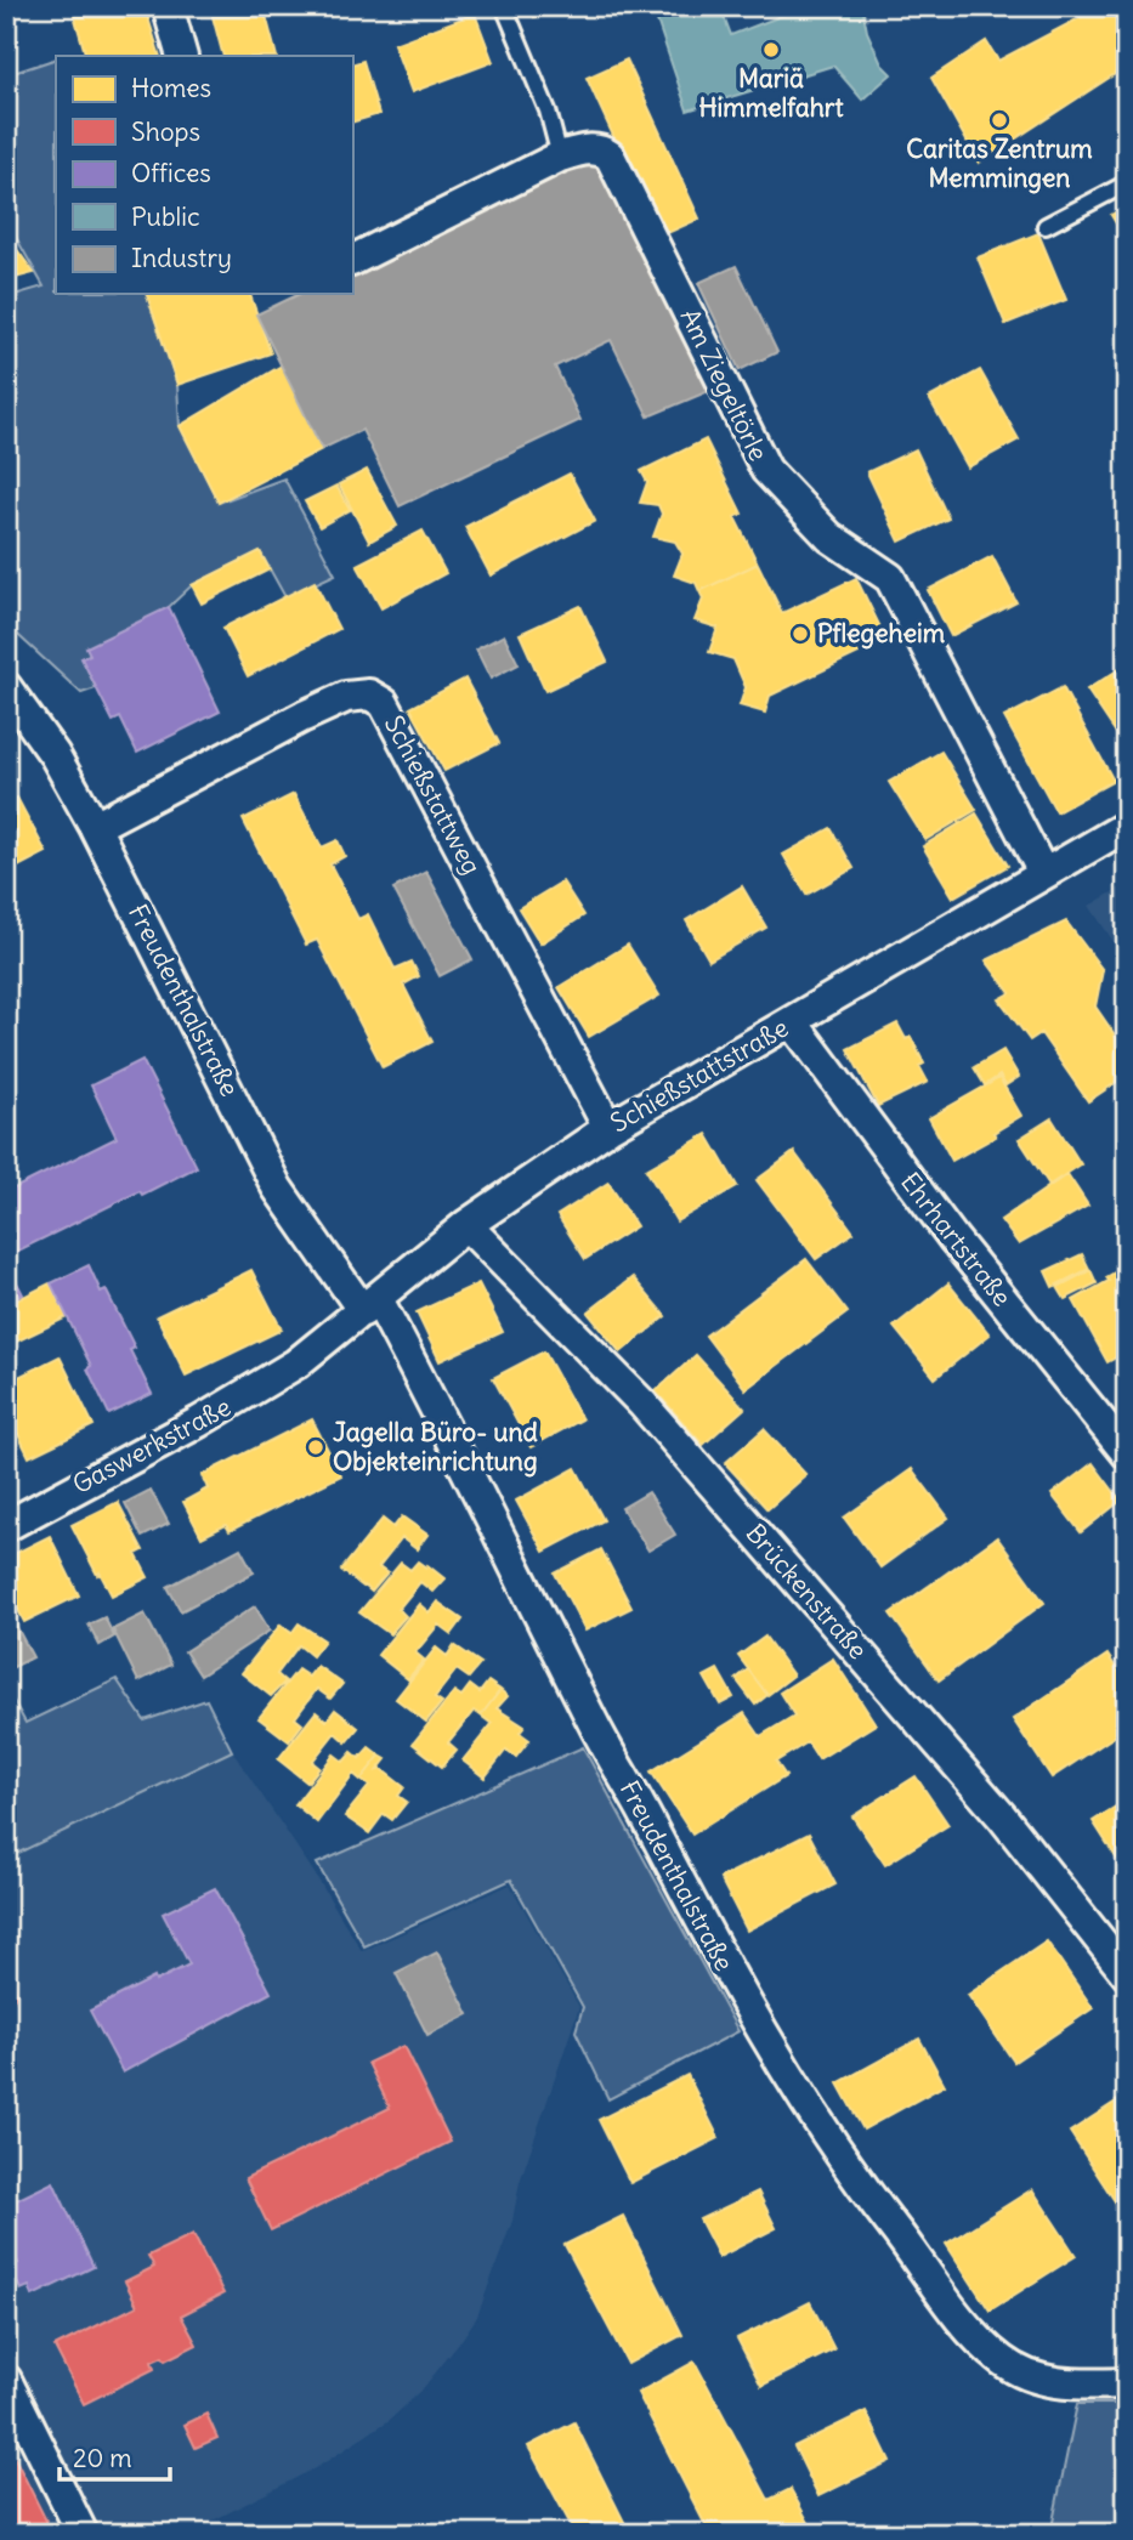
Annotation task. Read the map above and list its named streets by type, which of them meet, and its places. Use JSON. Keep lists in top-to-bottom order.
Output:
{
  "streets": {
    "street": [
      "Am Ziegeltörle",
      "Schießstattweg",
      "Freudenthalstraße",
      "Schießstattstraße",
      "Ehrhartstraße",
      "Gaswerkstraße",
      "Brückenstraße"
    ]
  },
  "crossings": [
    ["Am Ziegeltörle", "Schießstattstraße"],
    ["Schießstattweg", "Freudenthalstraße"],
    ["Schießstattweg", "Schießstattstraße"],
    ["Freudenthalstraße", "Schießstattstraße"],
    ["Schießstattstraße", "Ehrhartstraße"],
    ["Schießstattstraße", "Gaswerkstraße"],
    ["Schießstattstraße", "Brückenstraße"]
  ],
  "places": [
    "Mariä Himmelfahrt",
    "Caritas Zentrum Memmingen",
    "Pflegeheim",
    "Jagella Büro- und Objekteinrichtung"
  ],
  "legend": [
    "Homes",
    "Shops",
    "Offices",
    "Public",
    "Industry"
  ],
  "scale_bar": "20 m"
}
